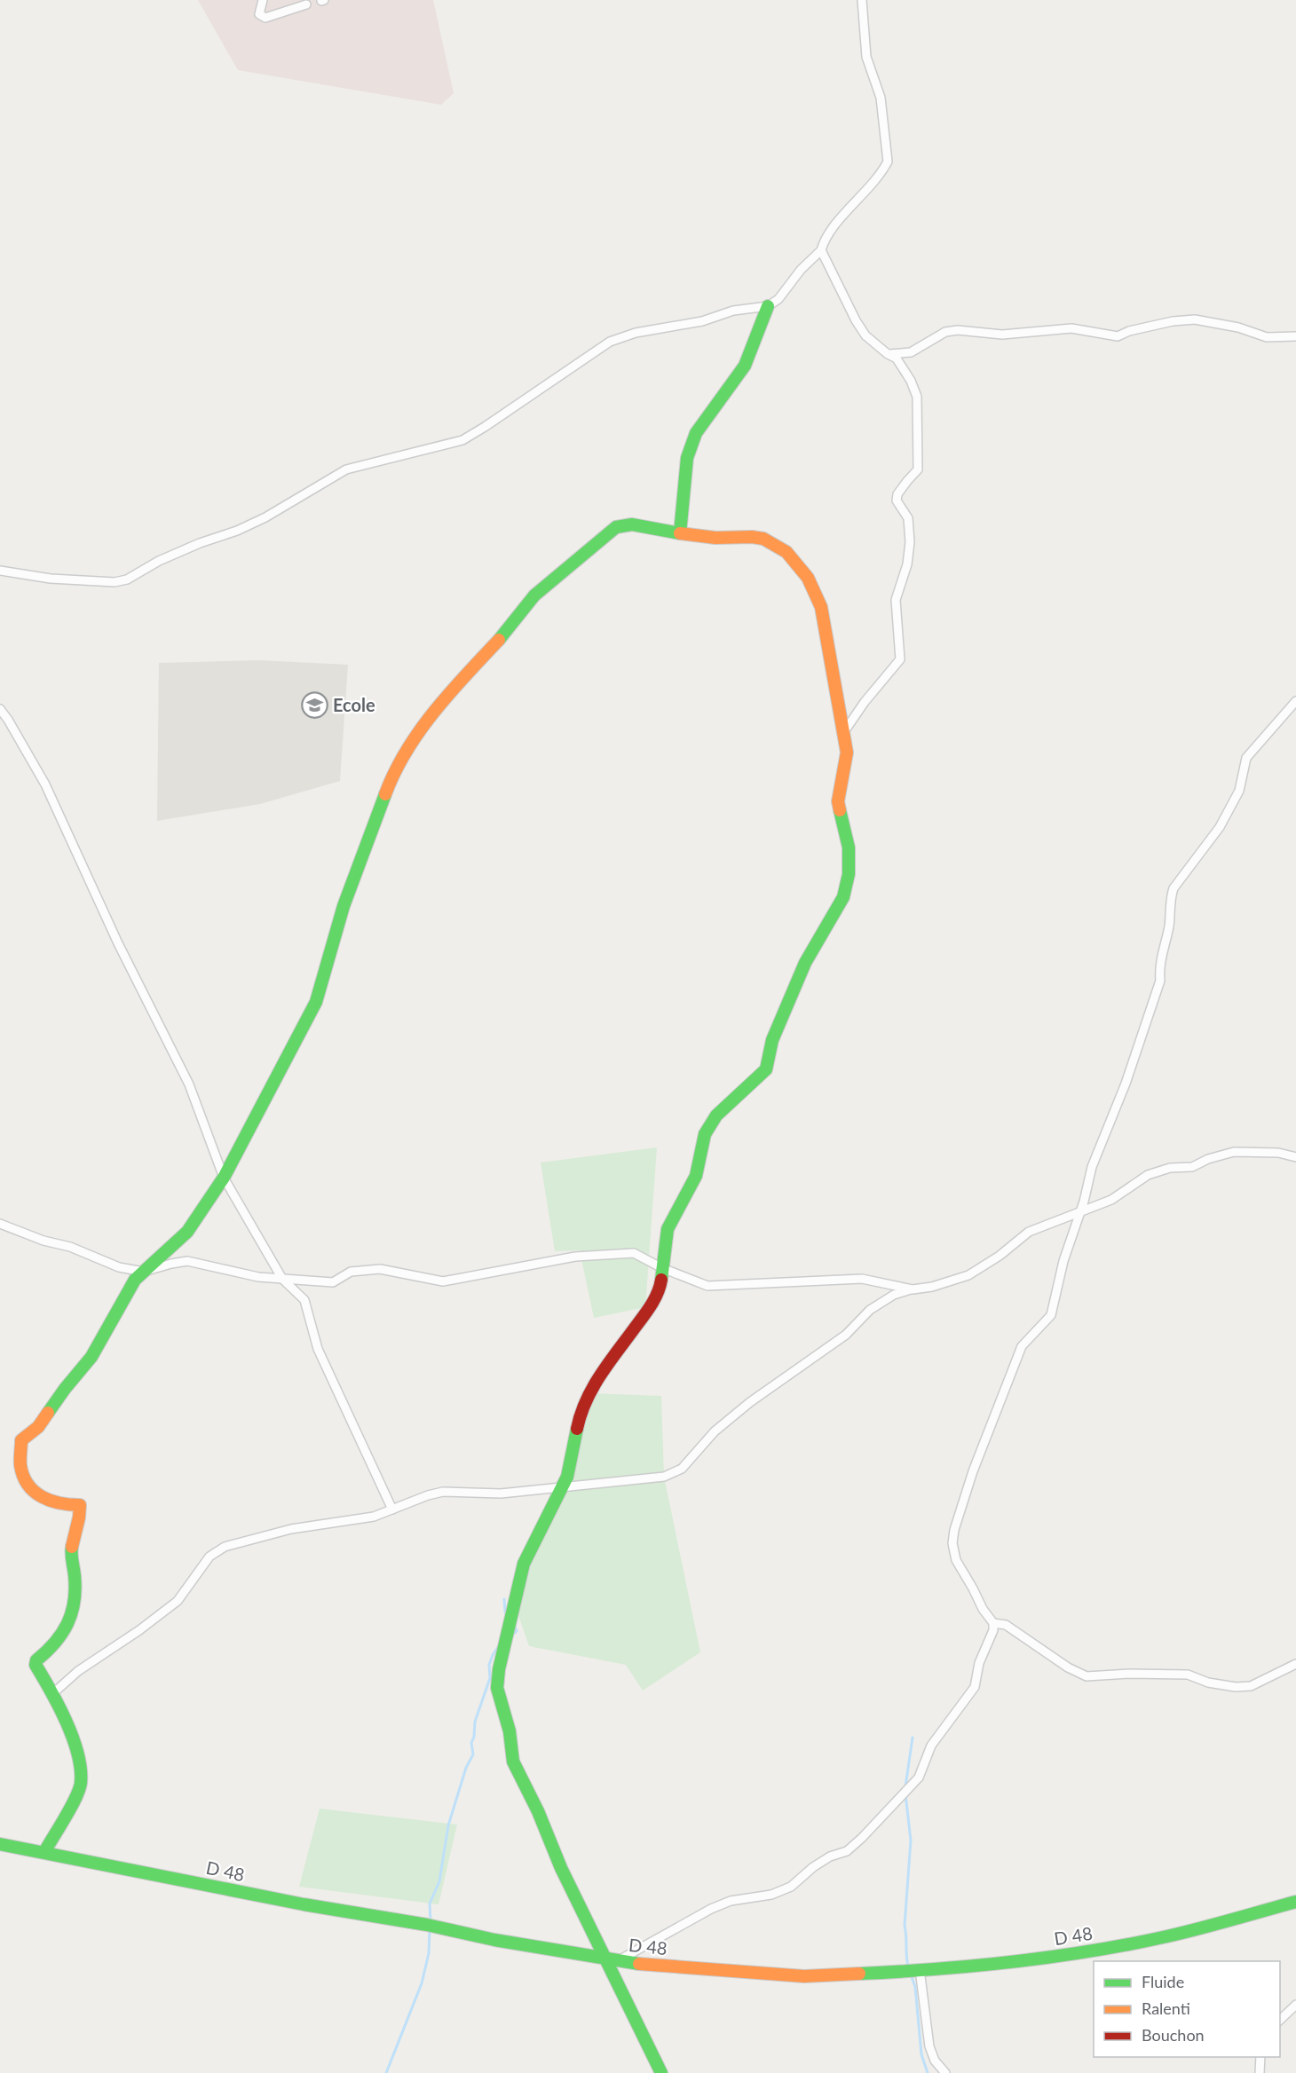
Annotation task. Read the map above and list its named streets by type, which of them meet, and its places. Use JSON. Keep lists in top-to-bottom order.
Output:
{
  "streets": {
    "street": ["D 48"]
  },
  "places": {
    "school or university": ["Ecole"]
  },
  "legend": ["Fluide", "Ralenti", "Bouchon"]
}
